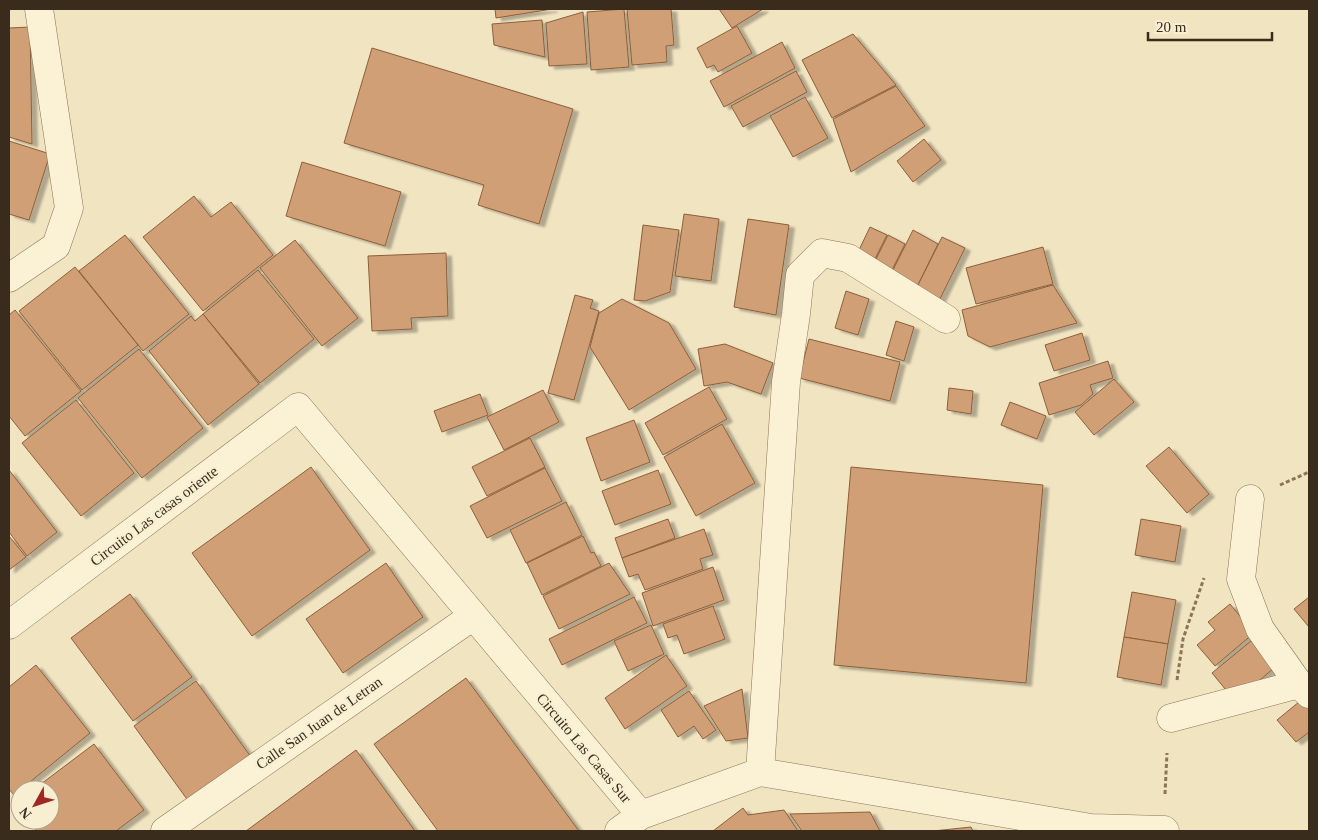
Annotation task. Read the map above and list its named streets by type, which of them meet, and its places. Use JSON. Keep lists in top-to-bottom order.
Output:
{
  "streets": {
    "street": ["Circuito Las casas oriente", "Calle San Juan de Letran", "Circuito Las Casas Sur"]
  },
  "crossings": [
    ["Circuito Las casas oriente", "Circuito Las Casas Sur"],
    ["Calle San Juan de Letran", "Circuito Las Casas Sur"]
  ],
  "scale_bar": "20 m",
  "north": "bottom left"
}
